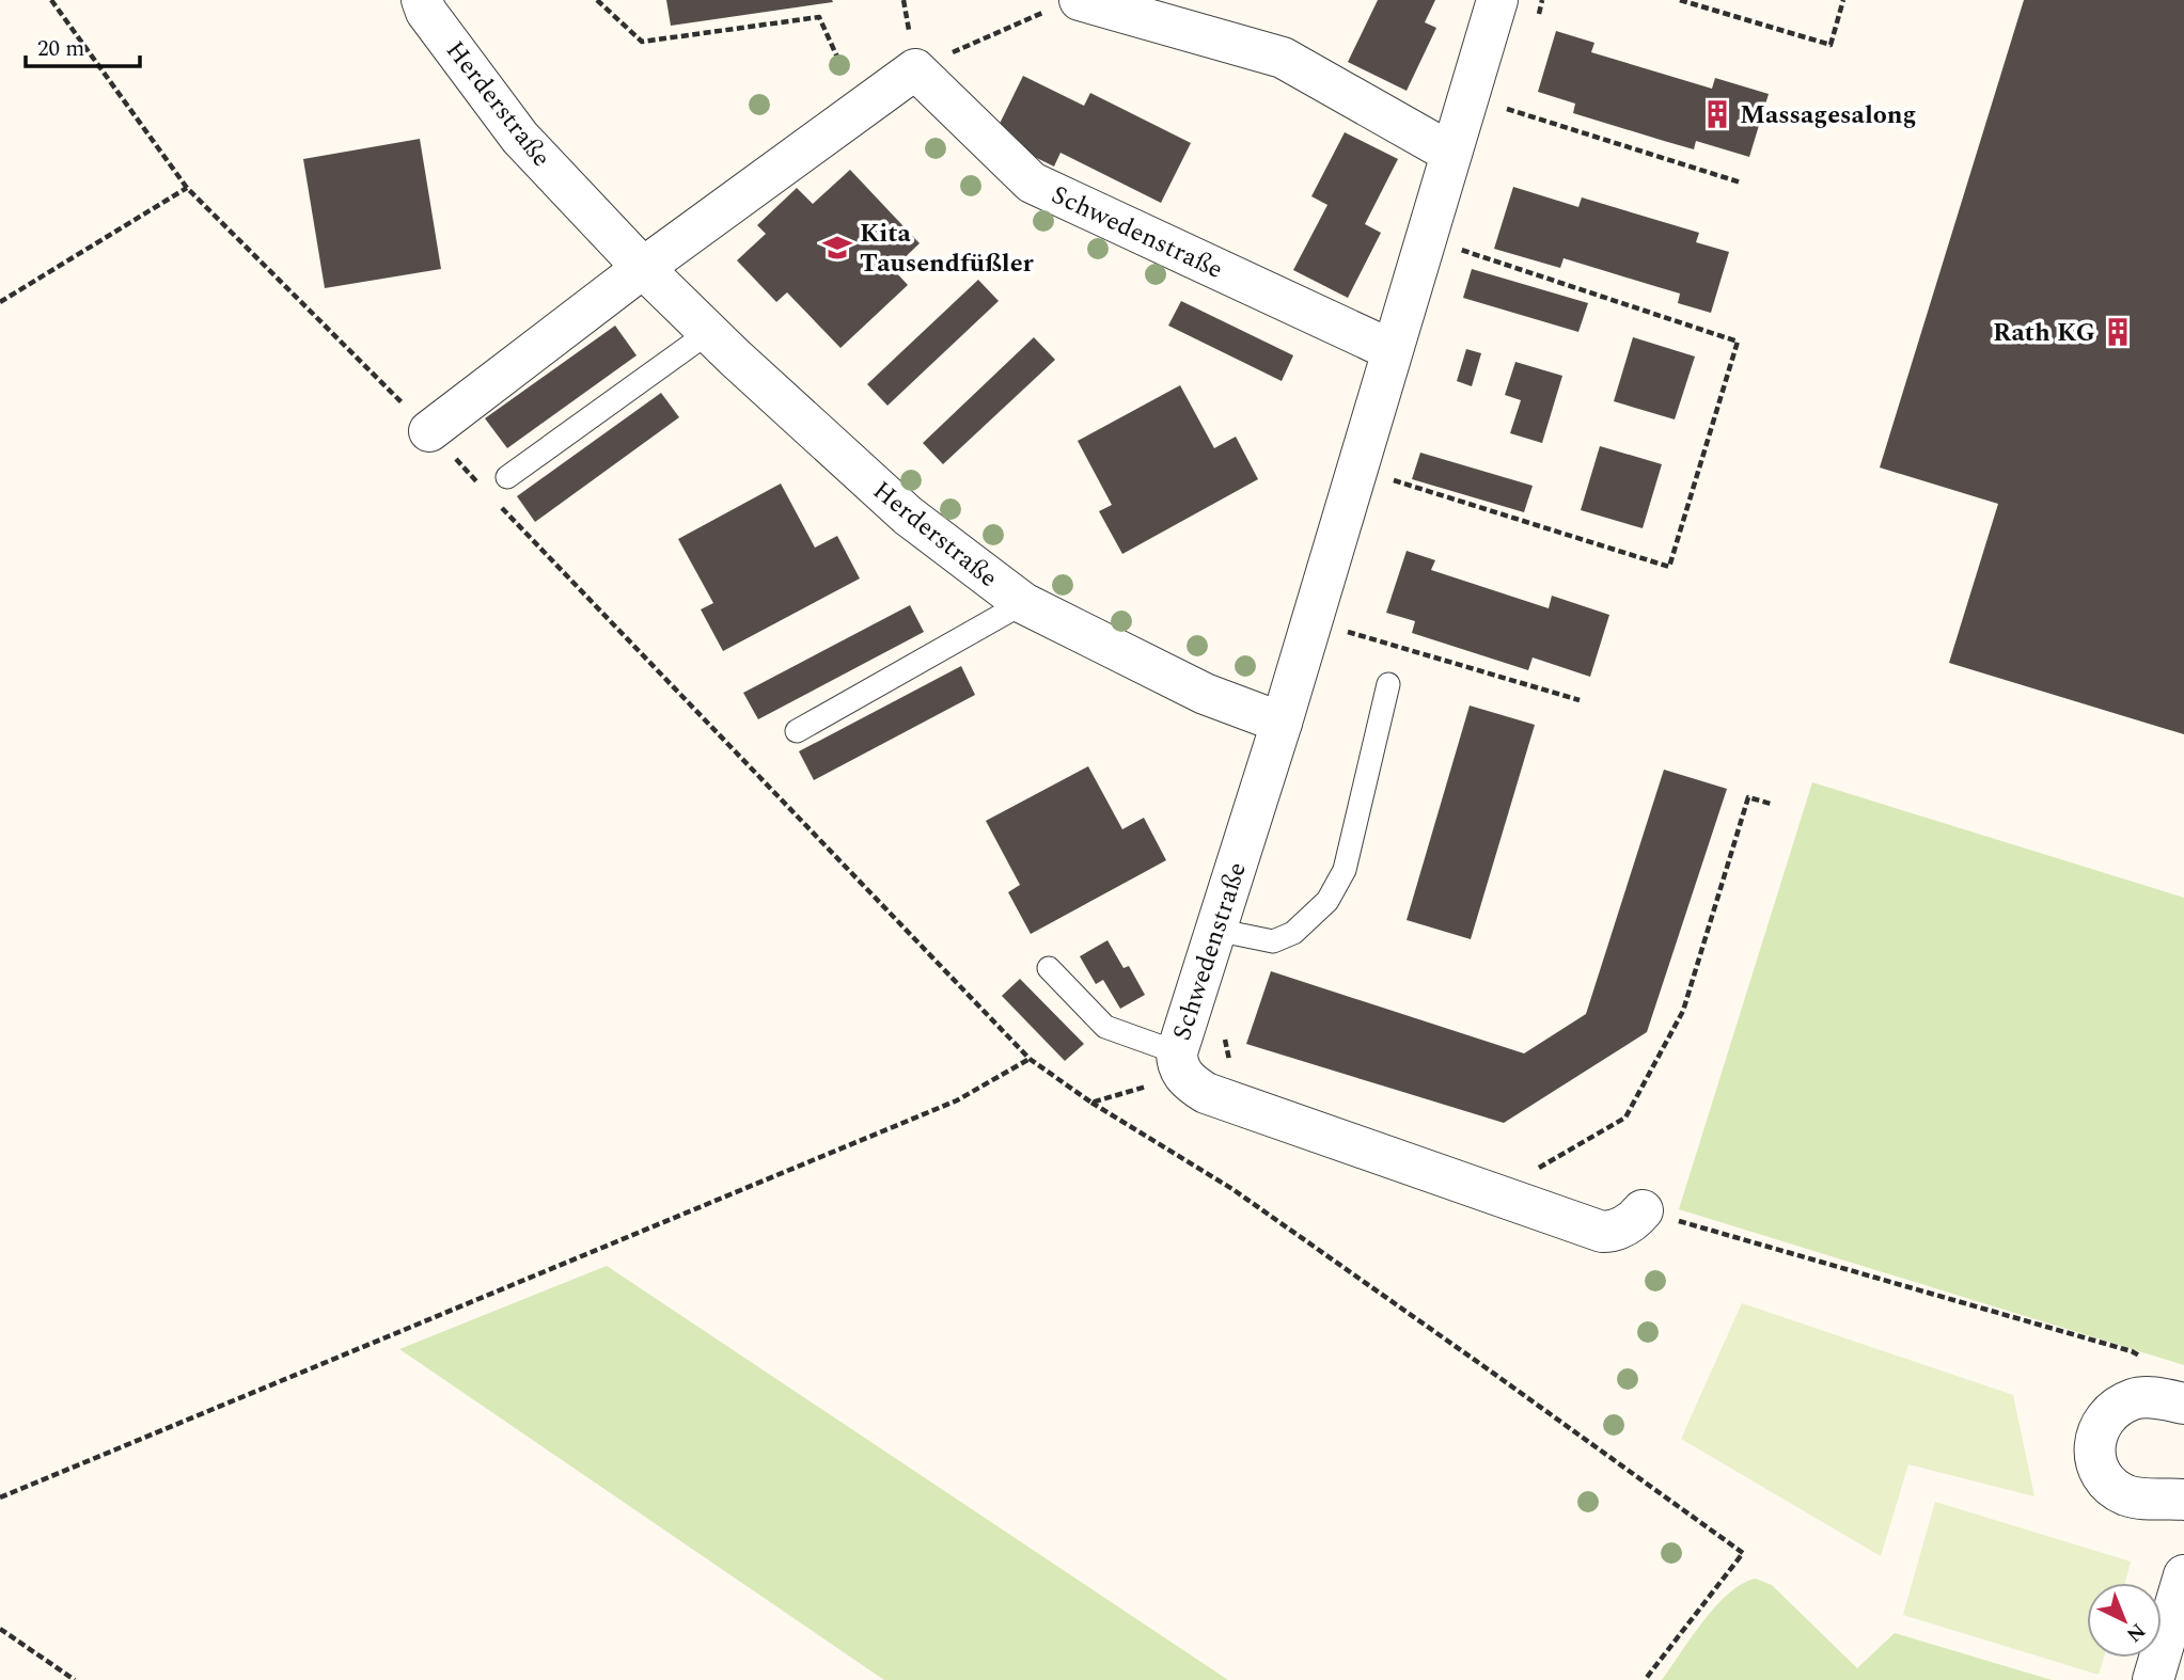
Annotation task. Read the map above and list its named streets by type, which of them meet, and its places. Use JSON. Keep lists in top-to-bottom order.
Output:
{
  "streets": {
    "street": ["Herderstraße", "Schwedenstraße"]
  },
  "crossings": [
    ["Herderstraße", "Schwedenstraße"]
  ],
  "places": {
    "building": ["Massagesalong", "Rath KG"],
    "school or university": ["Kita Tausendfüßler"]
  },
  "scale_bar": "20 m",
  "north": "bottom right"
}
